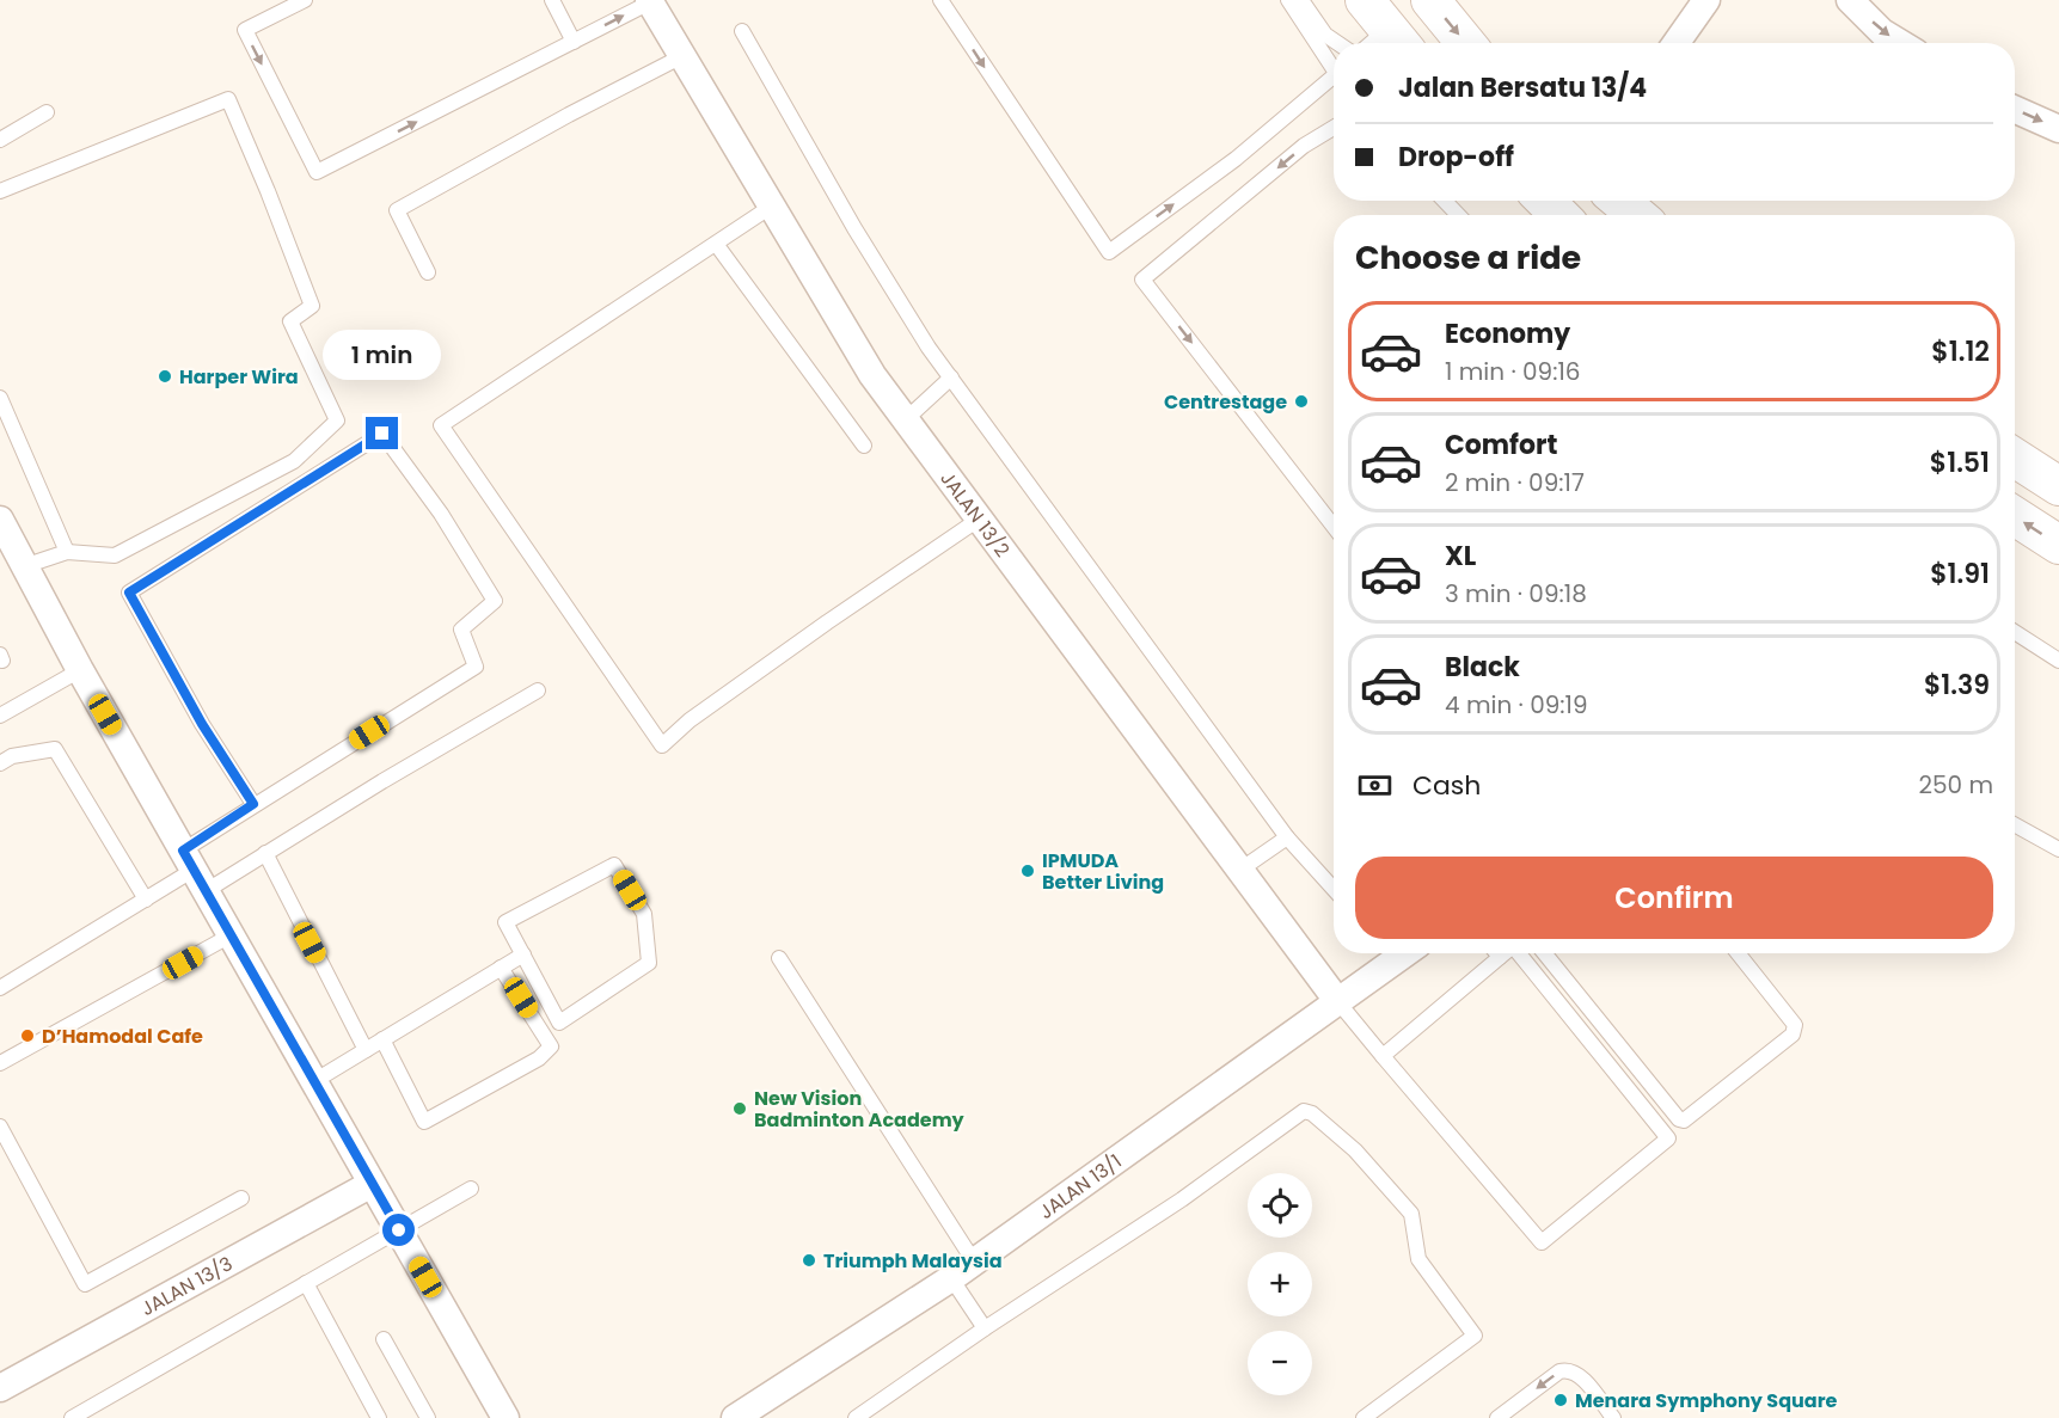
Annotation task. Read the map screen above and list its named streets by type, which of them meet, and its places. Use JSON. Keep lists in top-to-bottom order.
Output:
{
  "streets": {
    "street": ["JALAN 13/2", "JALAN 13/1", "JALAN 13/3"]
  },
  "crossings": [
    ["JALAN 13/2", "JALAN 13/1"]
  ],
  "places": [
    "Harper Wira",
    "Centrestage",
    "IPMUDA Better Living",
    "D’Hamodal Cafe",
    "New Vision Badminton Academy",
    "Triumph Malaysia",
    "Menara Symphony Square"
  ],
  "page": {
    "banner": ["Jalan Bersatu 13/4", "Drop-off"],
    "heading": "Choose a ride",
    "list": [
      {
        "name": "Economy",
        "note": "1 min · 09:16",
        "value": "$1.12"
      },
      {
        "name": "Comfort",
        "note": "2 min · 09:17",
        "value": "$1.51"
      },
      {
        "name": "XL",
        "note": "3 min · 09:18",
        "value": "$1.91"
      },
      {
        "name": "Black",
        "note": "4 min · 09:19",
        "value": "$1.39"
      }
    ],
    "bubble": "1 min",
    "pay": ["Cash", "250 m"],
    "buttons": "Confirm",
    "map_buttons": ["+", "−"]
  }
}
